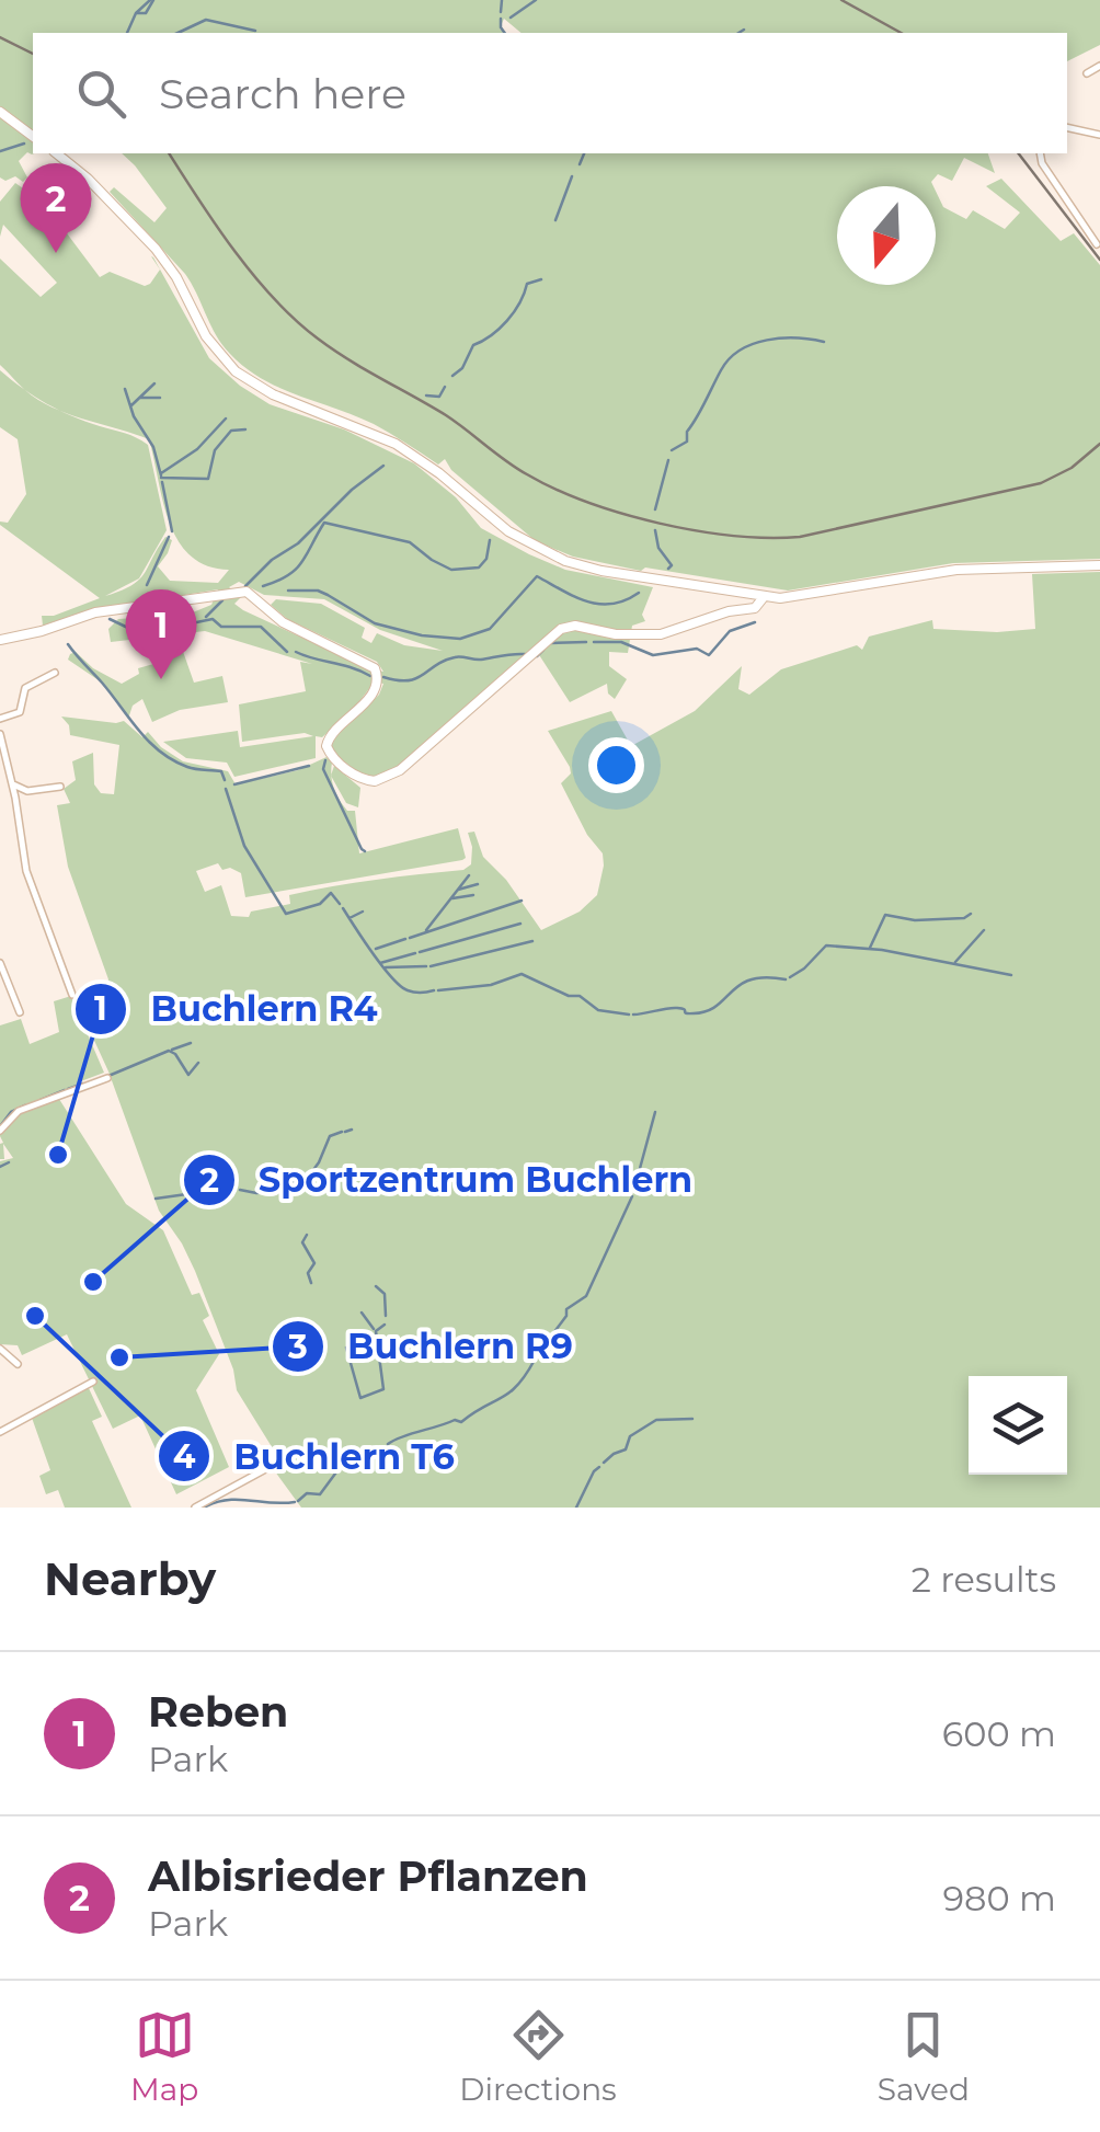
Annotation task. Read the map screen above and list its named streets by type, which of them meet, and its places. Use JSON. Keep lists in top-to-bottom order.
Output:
{
  "places": [
    "Buchlern R4",
    "Sportzentrum Buchlern",
    "Buchlern T6",
    "Buchlern R9"
  ],
  "north": "bottom",
  "page": {
    "search": "Search here",
    "pins": ["2", "1"],
    "heading": ["Nearby", "2 results"],
    "list": [
      {
        "mark": "1",
        "name": "Reben",
        "note": "Park",
        "value": "600 m"
      },
      {
        "mark": "2",
        "name": "Albisrieder Pflanzen",
        "note": "Park",
        "value": "980 m"
      }
    ],
    "nav": ["Map", "Directions", "Saved"]
  }
}
